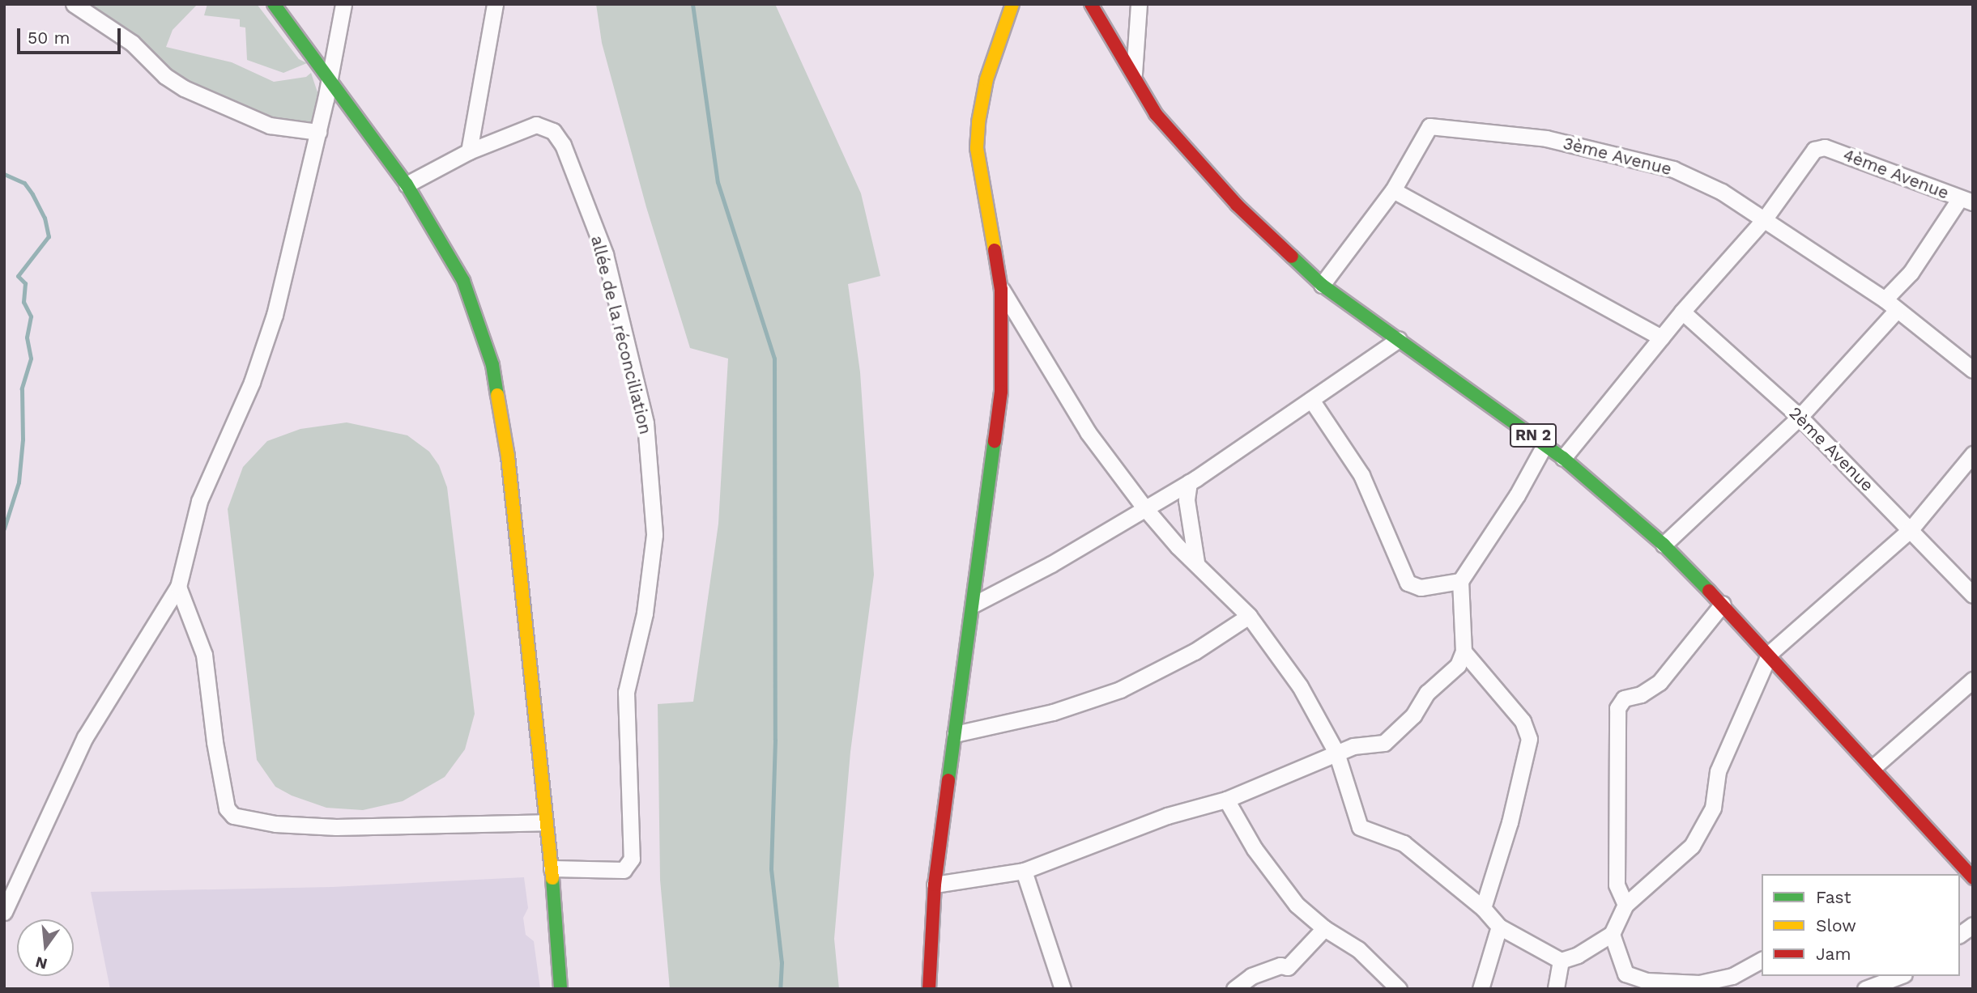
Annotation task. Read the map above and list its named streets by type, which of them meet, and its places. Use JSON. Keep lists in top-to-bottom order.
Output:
{
  "streets": {
    "street": [
      "3ème Avenue",
      "4ème Avenue",
      "allée de la réconciliation",
      "RN 2",
      "2ème Avenue"
    ]
  },
  "crossings": [
    ["3ème Avenue", "4ème Avenue"],
    ["3ème Avenue", "RN 2"]
  ],
  "legend": ["Fast", "Slow", "Jam"],
  "scale_bar": "50 m",
  "north": "bottom"
}
